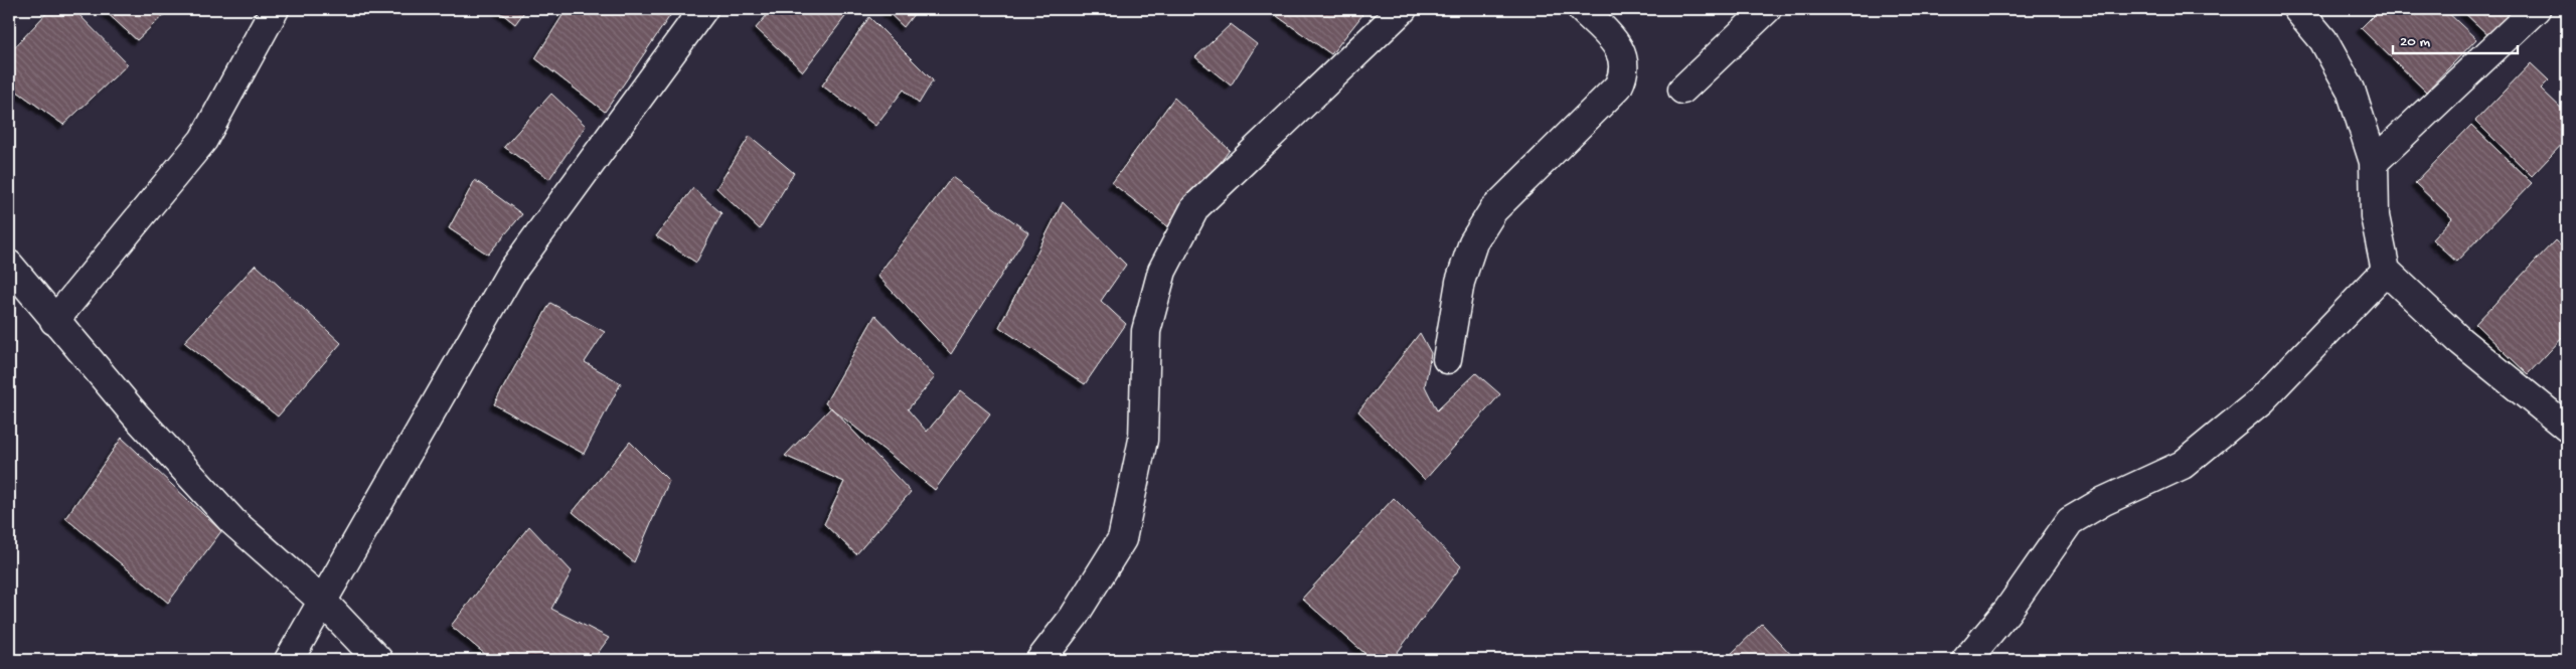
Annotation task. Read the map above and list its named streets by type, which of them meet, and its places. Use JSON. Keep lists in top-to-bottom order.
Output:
{
  "scale_bar": "20 m"
}
